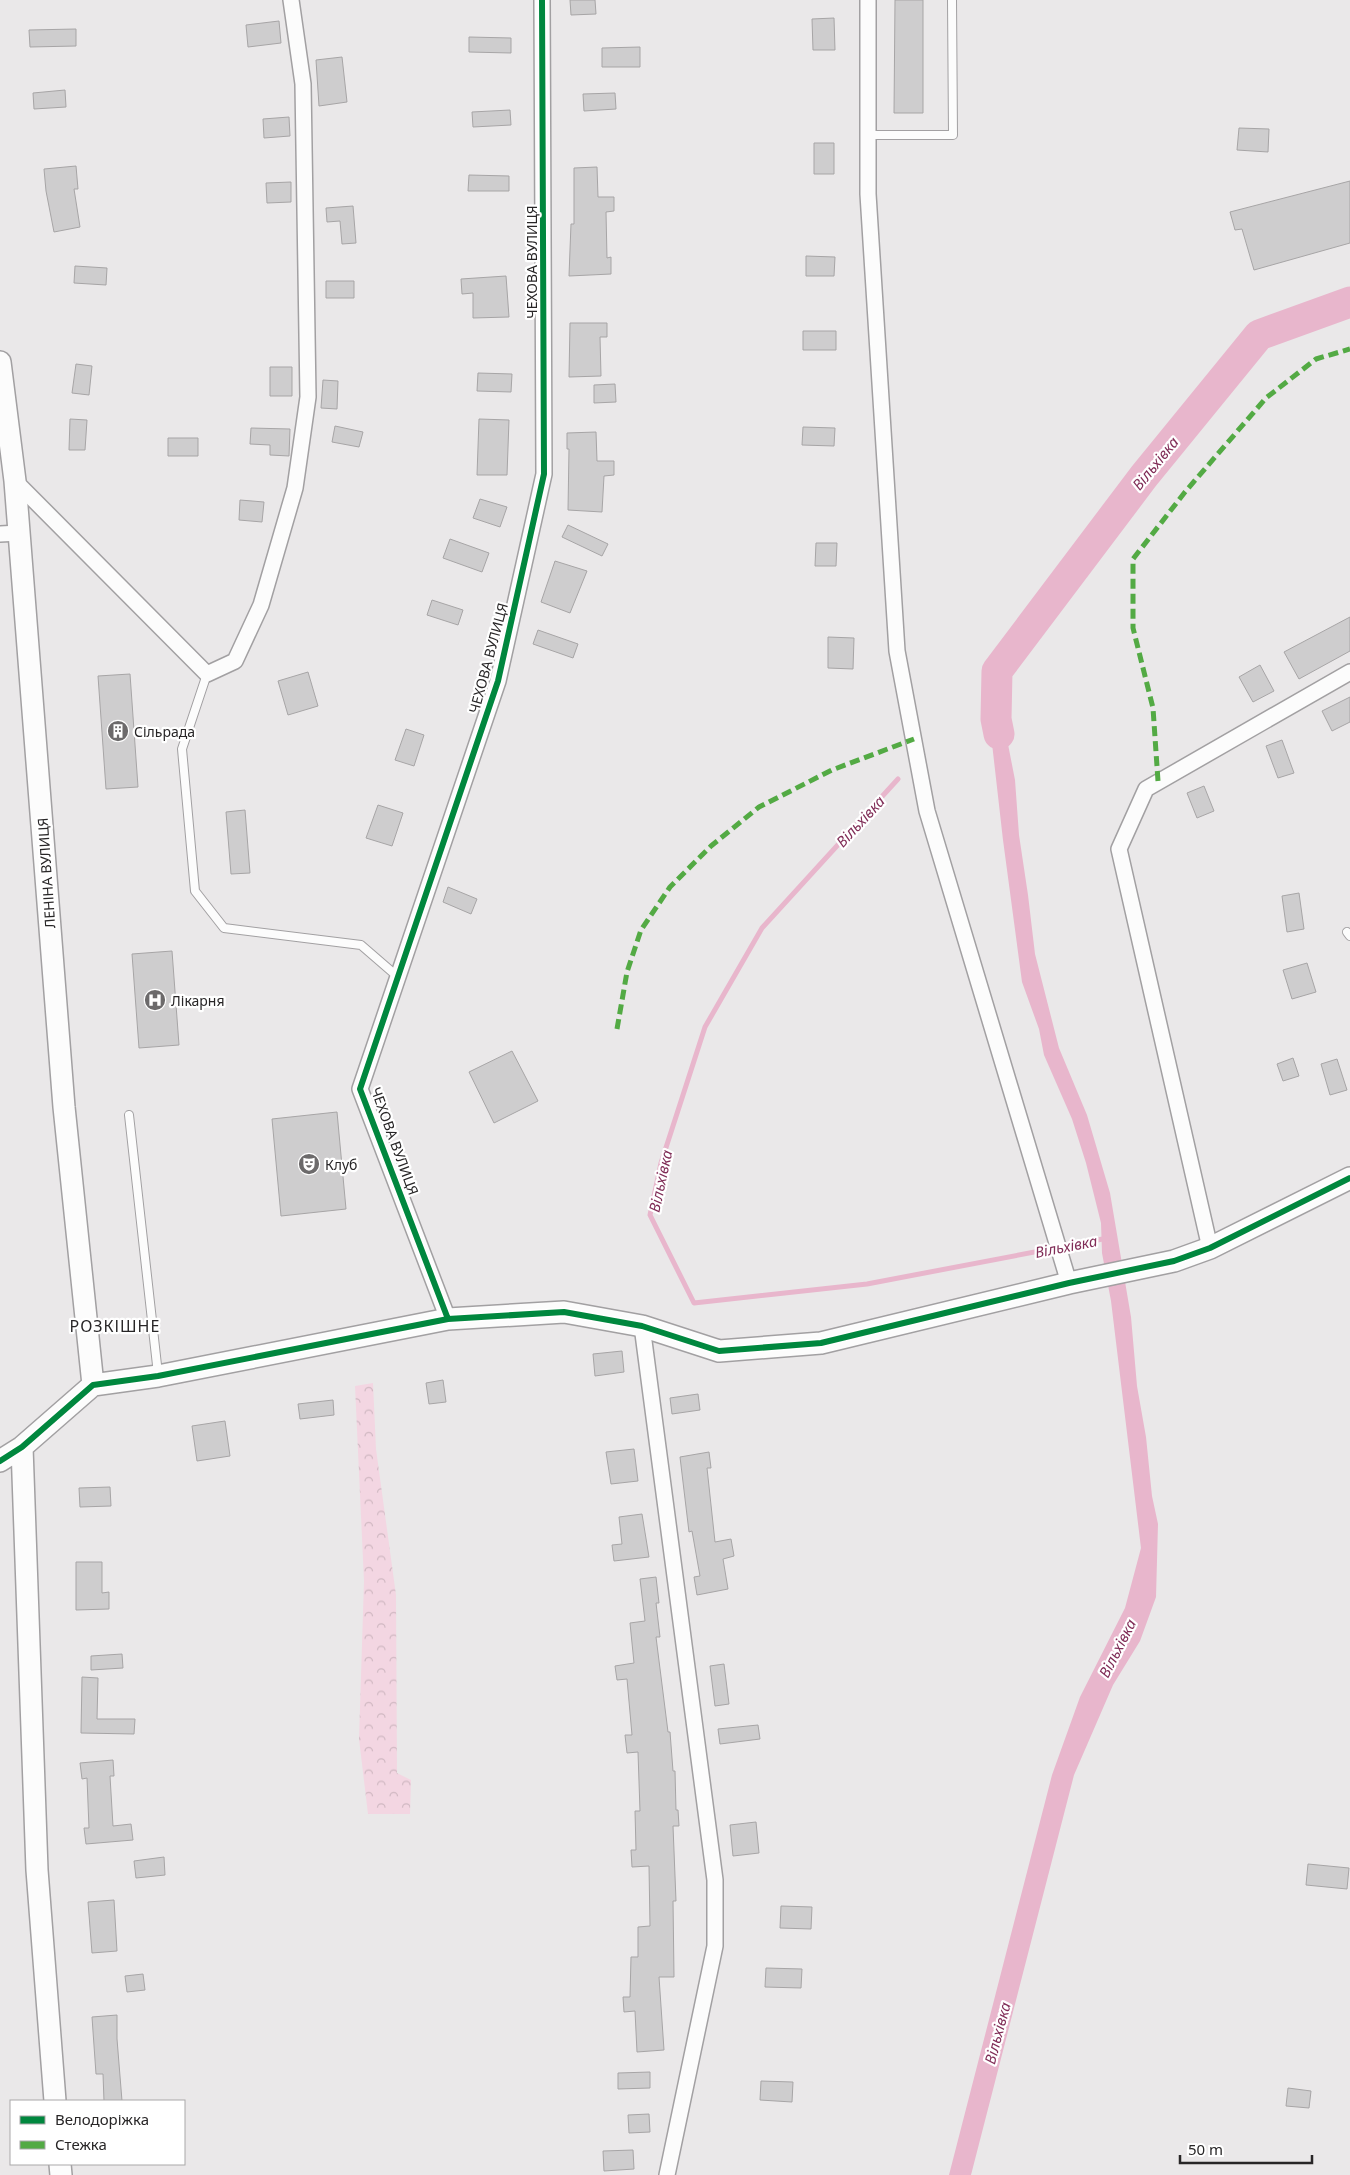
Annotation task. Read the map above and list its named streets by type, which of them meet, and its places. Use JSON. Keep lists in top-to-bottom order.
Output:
{
  "streets": {
    "street": ["ЧЕХОВА ВУЛИЦЯ", "ЛЕНІНА ВУЛИЦЯ"]
  },
  "districts": ["РОЗКІШНЕ"],
  "water": ["Вільхівка"],
  "places": {
    "building": ["Сільрада"],
    "hospital": ["Лікарня"],
    "theatre": ["Клуб"]
  },
  "legend": ["Велодоріжка", "Стежка"],
  "scale_bar": "50 m"
}
